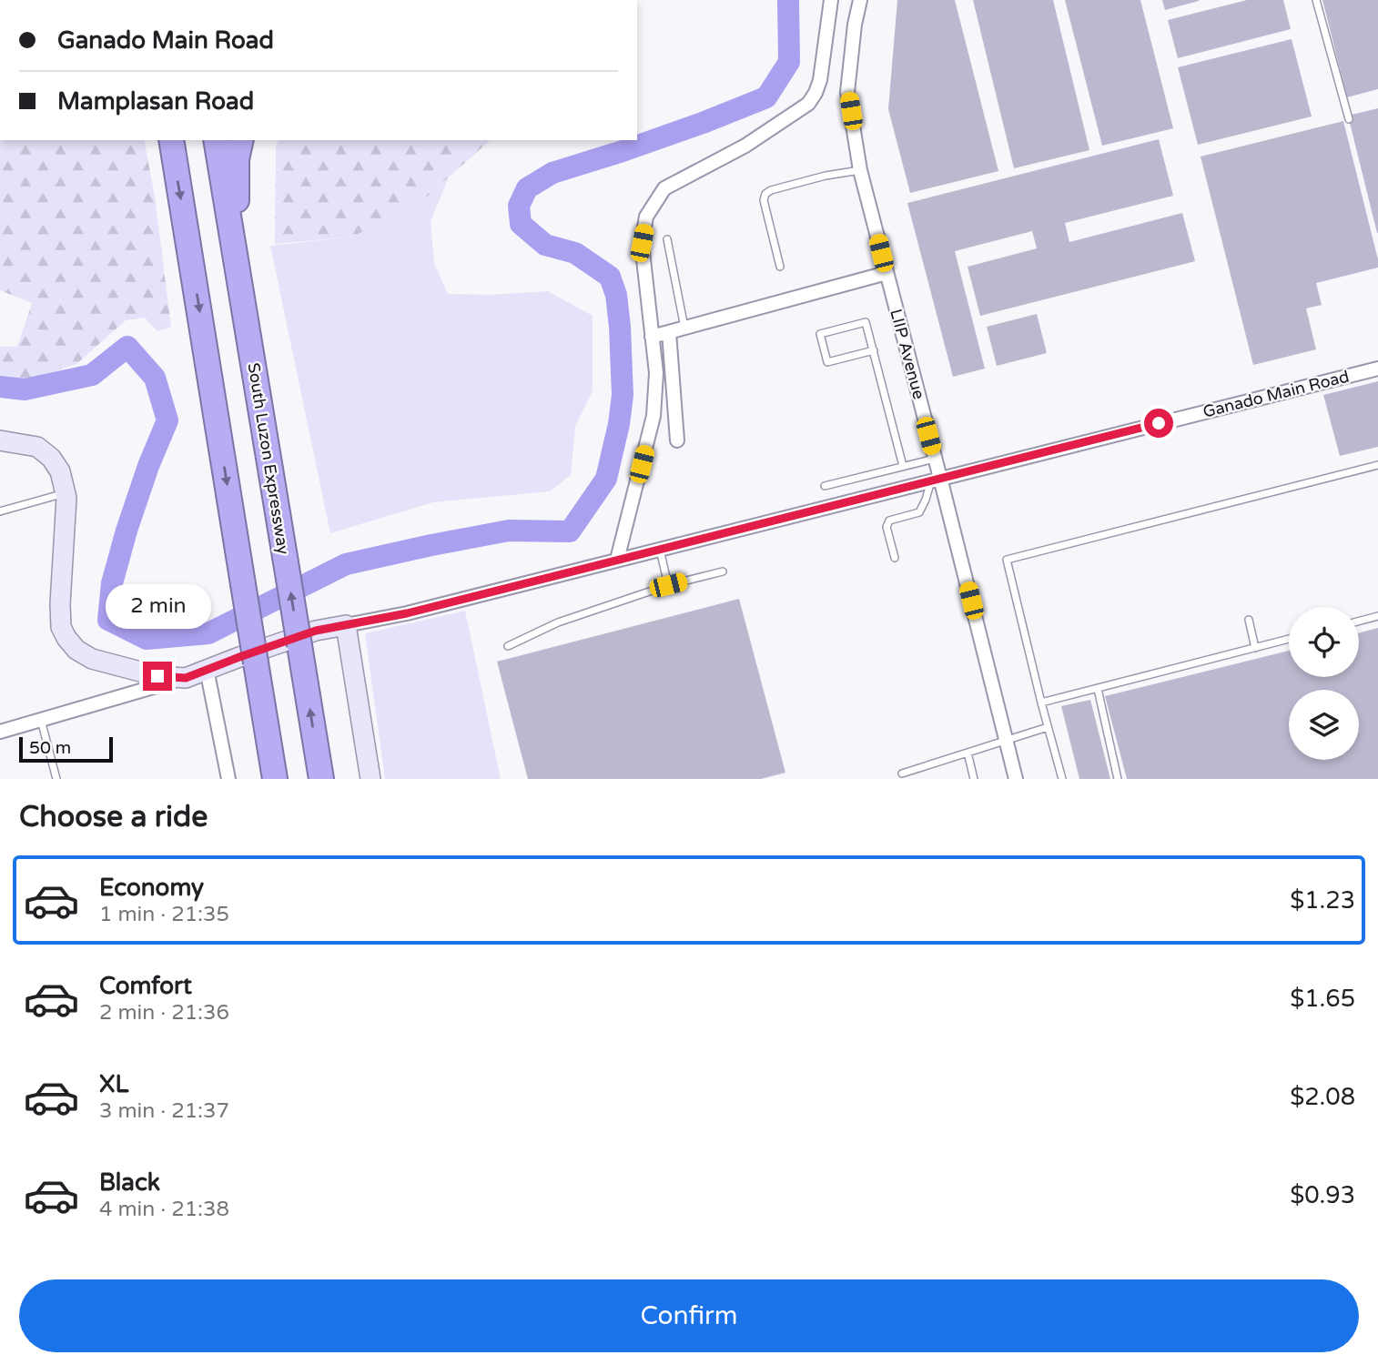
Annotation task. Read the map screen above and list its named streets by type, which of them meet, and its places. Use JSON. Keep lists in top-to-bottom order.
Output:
{
  "streets": {
    "highway": ["South Luzon Expressway"],
    "street": ["LIIP Avenue", "Ganado Main Road"]
  },
  "crossings": [
    ["LIIP Avenue", "Ganado Main Road"]
  ],
  "scale_bar": "50 m",
  "page": {
    "banner": ["Ganado Main Road", "Mamplasan Road"],
    "bubble": "2 min",
    "scale": "50 m",
    "heading": "Choose a ride",
    "list": [
      {
        "name": "Economy",
        "note": "1 min · 21:35",
        "value": "$1.23"
      },
      {
        "name": "Comfort",
        "note": "2 min · 21:36",
        "value": "$1.65"
      },
      {
        "name": "XL",
        "note": "3 min · 21:37",
        "value": "$2.08"
      },
      {
        "name": "Black",
        "note": "4 min · 21:38",
        "value": "$0.93"
      }
    ],
    "buttons": "Confirm"
  }
}
